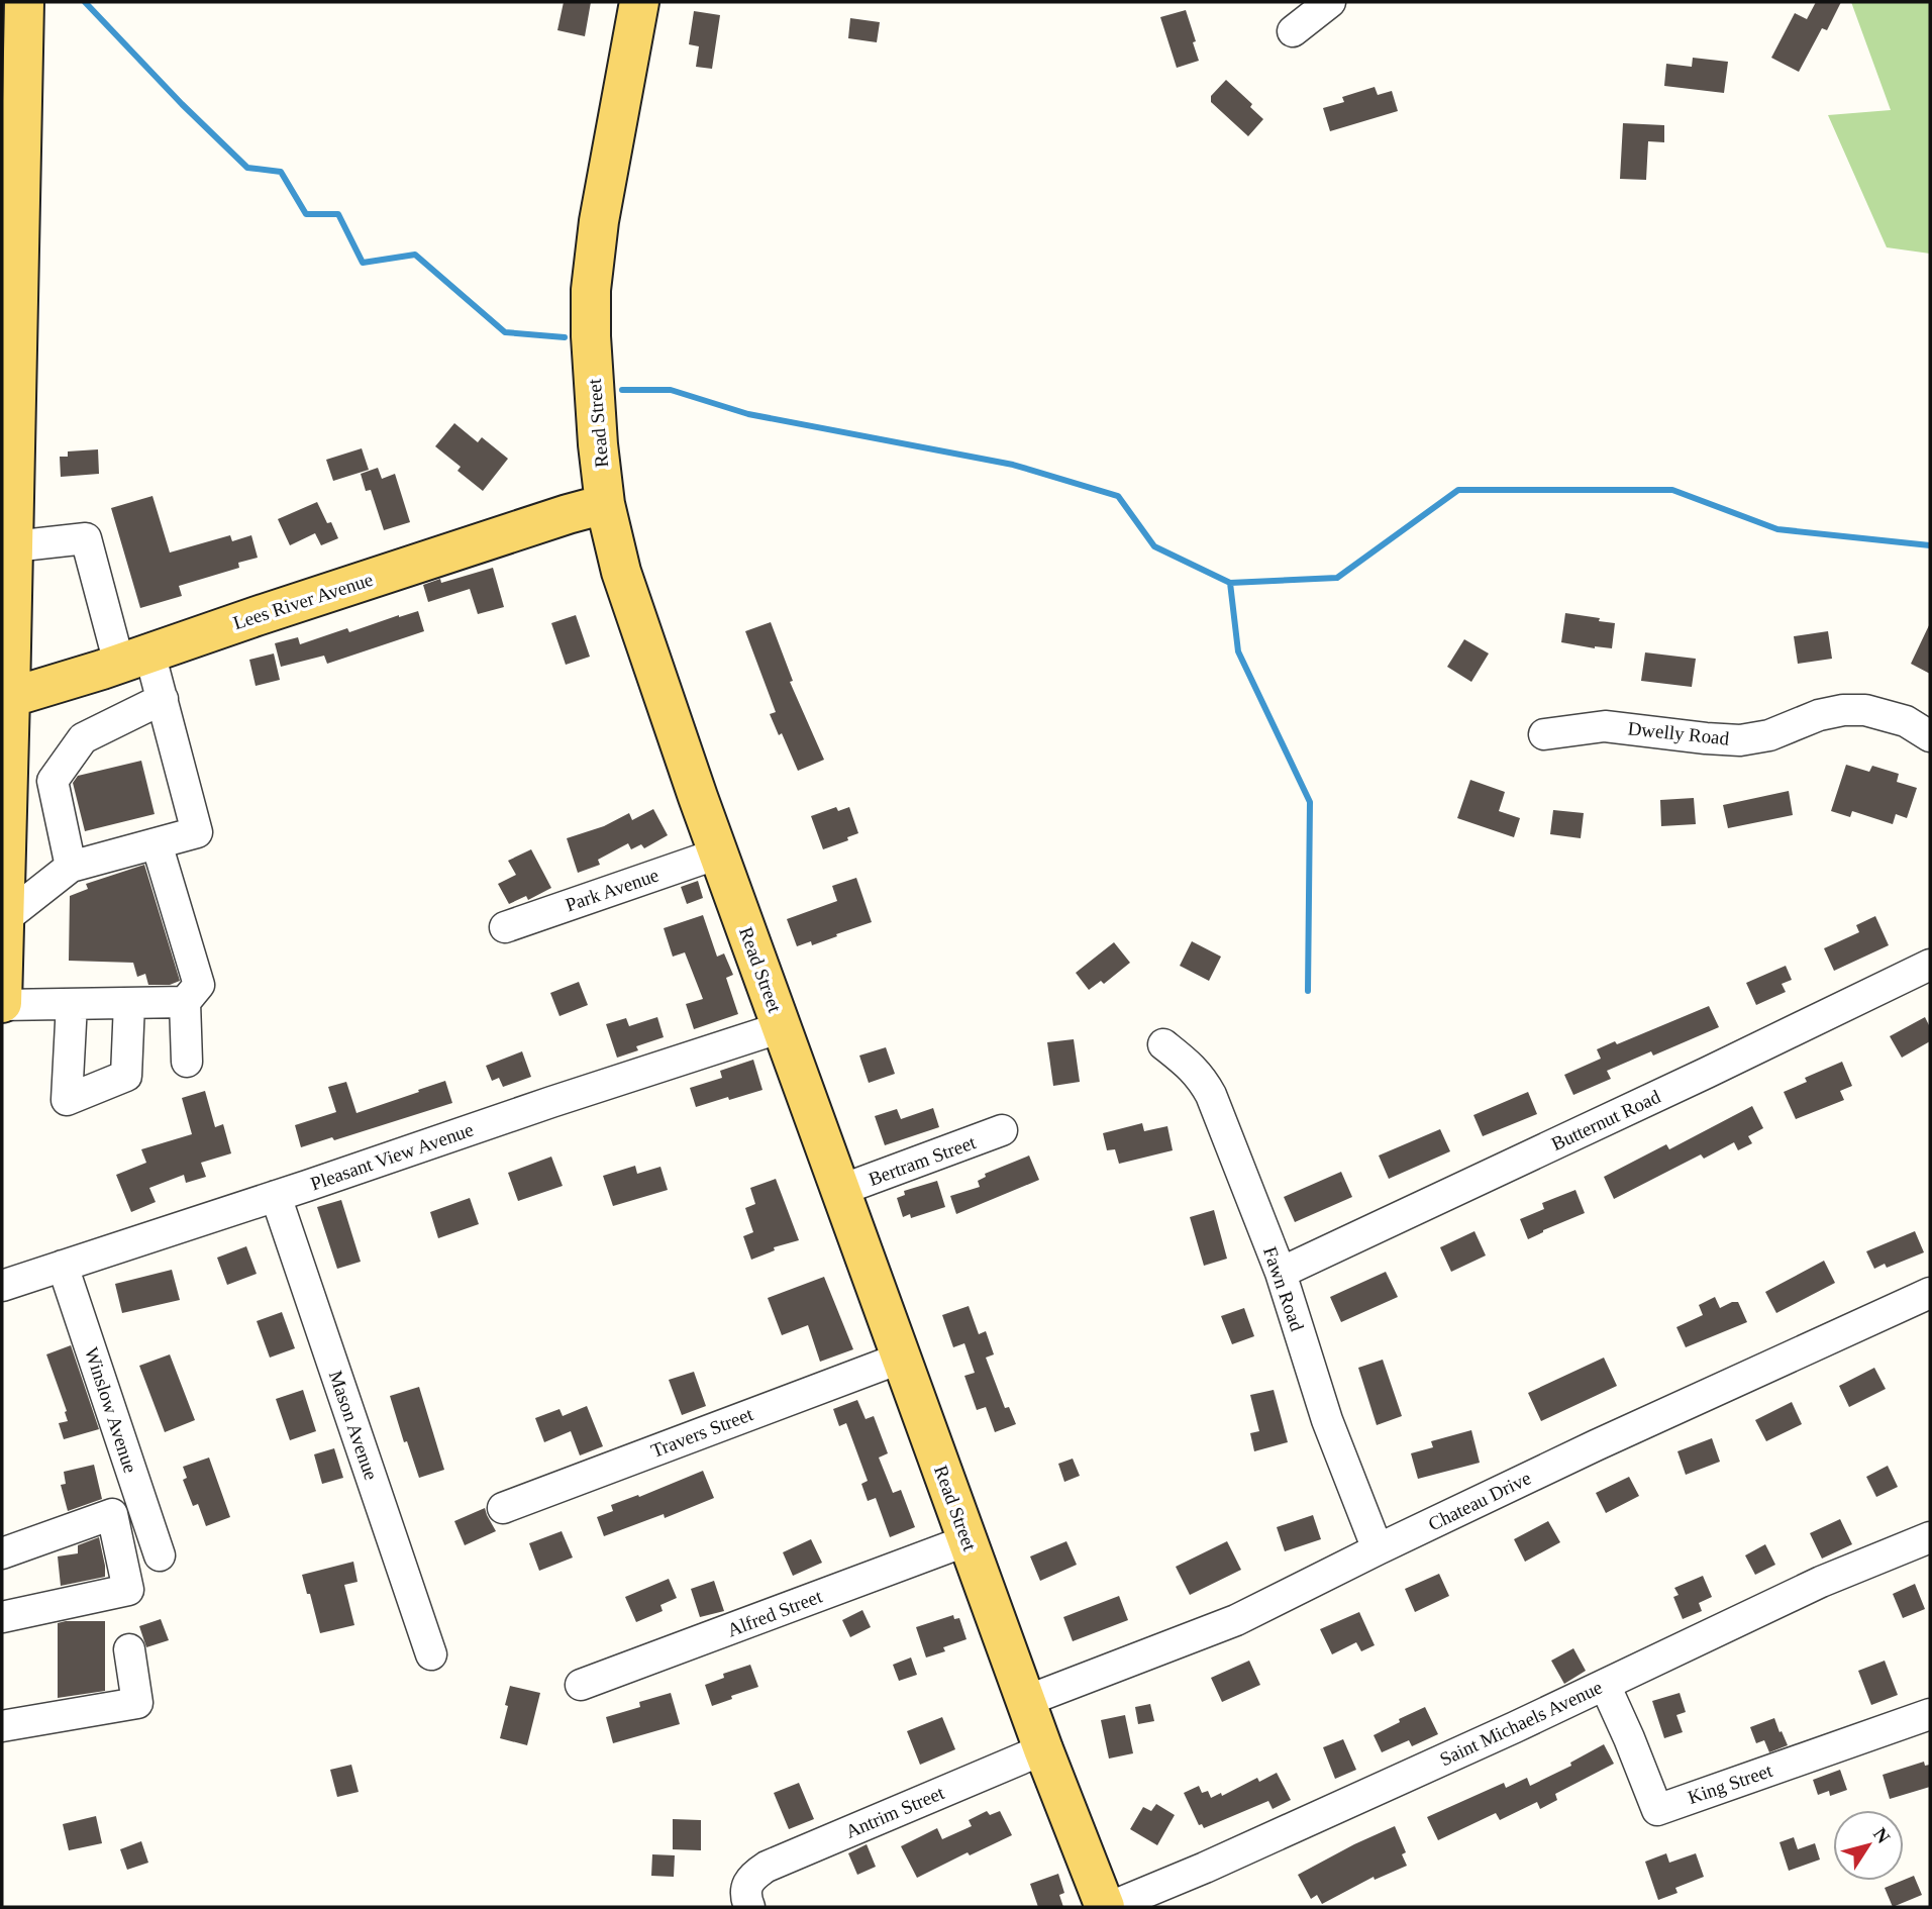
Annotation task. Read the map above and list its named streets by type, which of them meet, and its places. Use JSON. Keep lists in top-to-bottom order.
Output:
{
  "streets": {
    "main road": ["Read Street", "Lees River Avenue"],
    "street": [
      "Dwelly Road",
      "Park Avenue",
      "Butternut Road",
      "Pleasant View Avenue",
      "Bertram Street",
      "Fawn Road",
      "Winslow Avenue",
      "Mason Avenue",
      "Travers Street",
      "Chateau Drive",
      "Alfred Street",
      "Saint Michaels Avenue",
      "King Street",
      "Antrim Street"
    ]
  },
  "crossings": [
    ["Read Street", "Lees River Avenue"],
    ["Read Street", "Park Avenue"],
    ["Read Street", "Pleasant View Avenue"],
    ["Read Street", "Bertram Street"],
    ["Read Street", "Travers Street"],
    ["Read Street", "Chateau Drive"],
    ["Read Street", "Alfred Street"],
    ["Read Street", "Saint Michaels Avenue"],
    ["Read Street", "Antrim Street"],
    ["Butternut Road", "Fawn Road"],
    ["Pleasant View Avenue", "Winslow Avenue"],
    ["Pleasant View Avenue", "Mason Avenue"],
    ["Fawn Road", "Chateau Drive"],
    ["Saint Michaels Avenue", "King Street"]
  ],
  "north": "top right"
}
